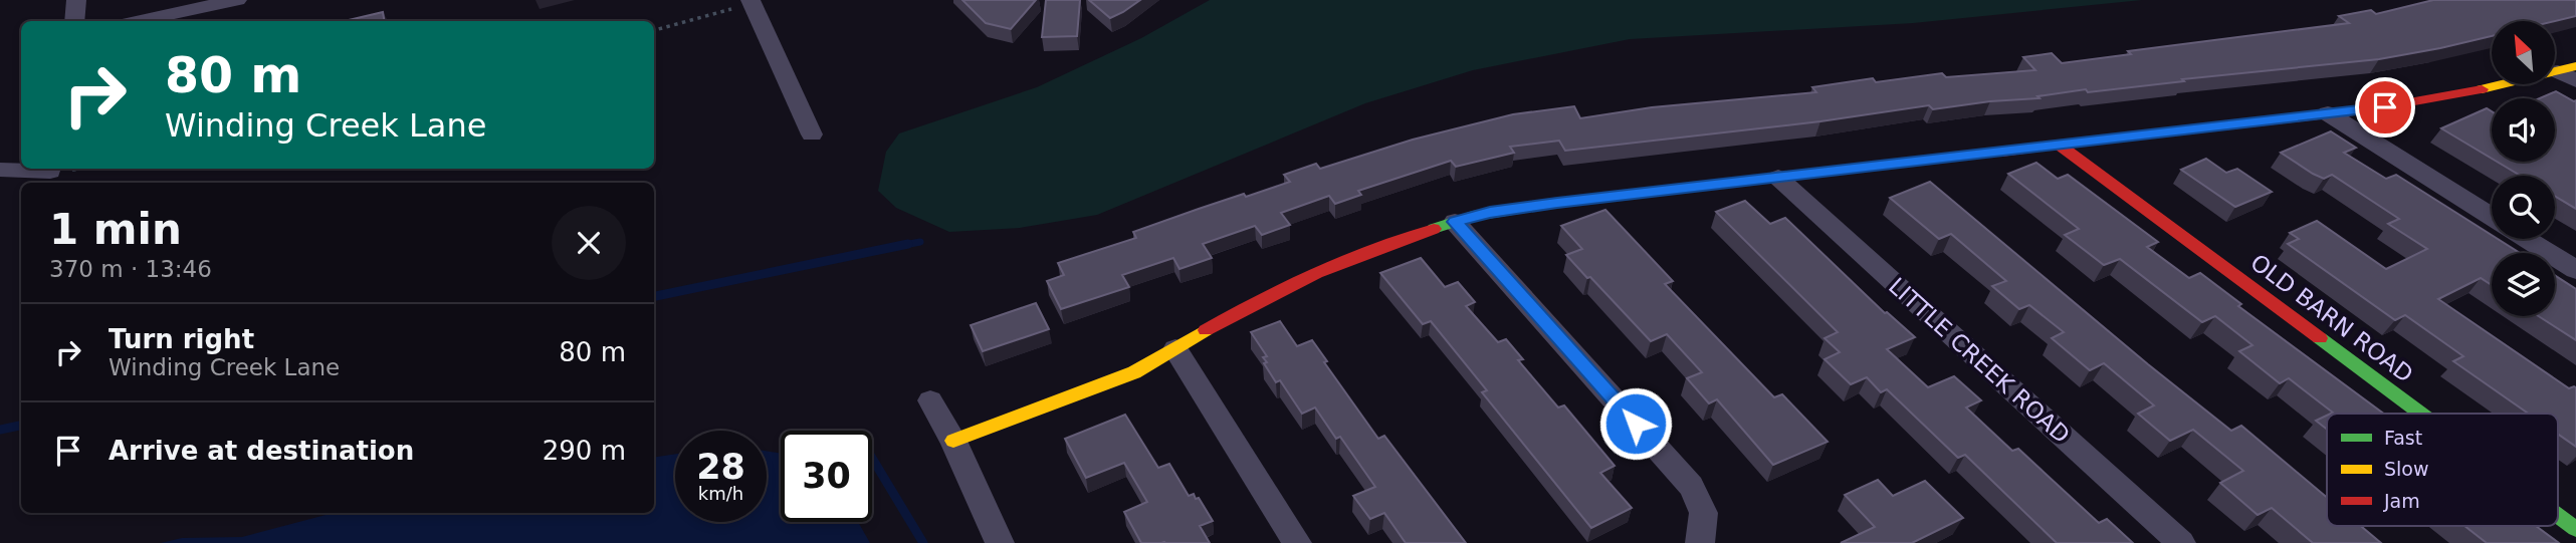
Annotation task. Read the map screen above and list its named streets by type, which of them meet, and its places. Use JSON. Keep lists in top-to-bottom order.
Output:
{
  "streets": {
    "street": ["OLD BARN ROAD", "LITTLE CREEK ROAD"]
  },
  "legend": ["Fast", "Slow", "Jam"],
  "north": "top left",
  "page": {
    "turn": ["80 m", "Winding Creek Lane"],
    "heading": ["1 min", "370 m · 13:46"],
    "list": [
      {
        "name": "Turn right",
        "note": "Winding Creek Lane",
        "value": "80 m"
      },
      {
        "name": "Arrive at destination",
        "value": "290 m"
      }
    ],
    "speed": "28 km/h",
    "limit": "30"
  }
}
